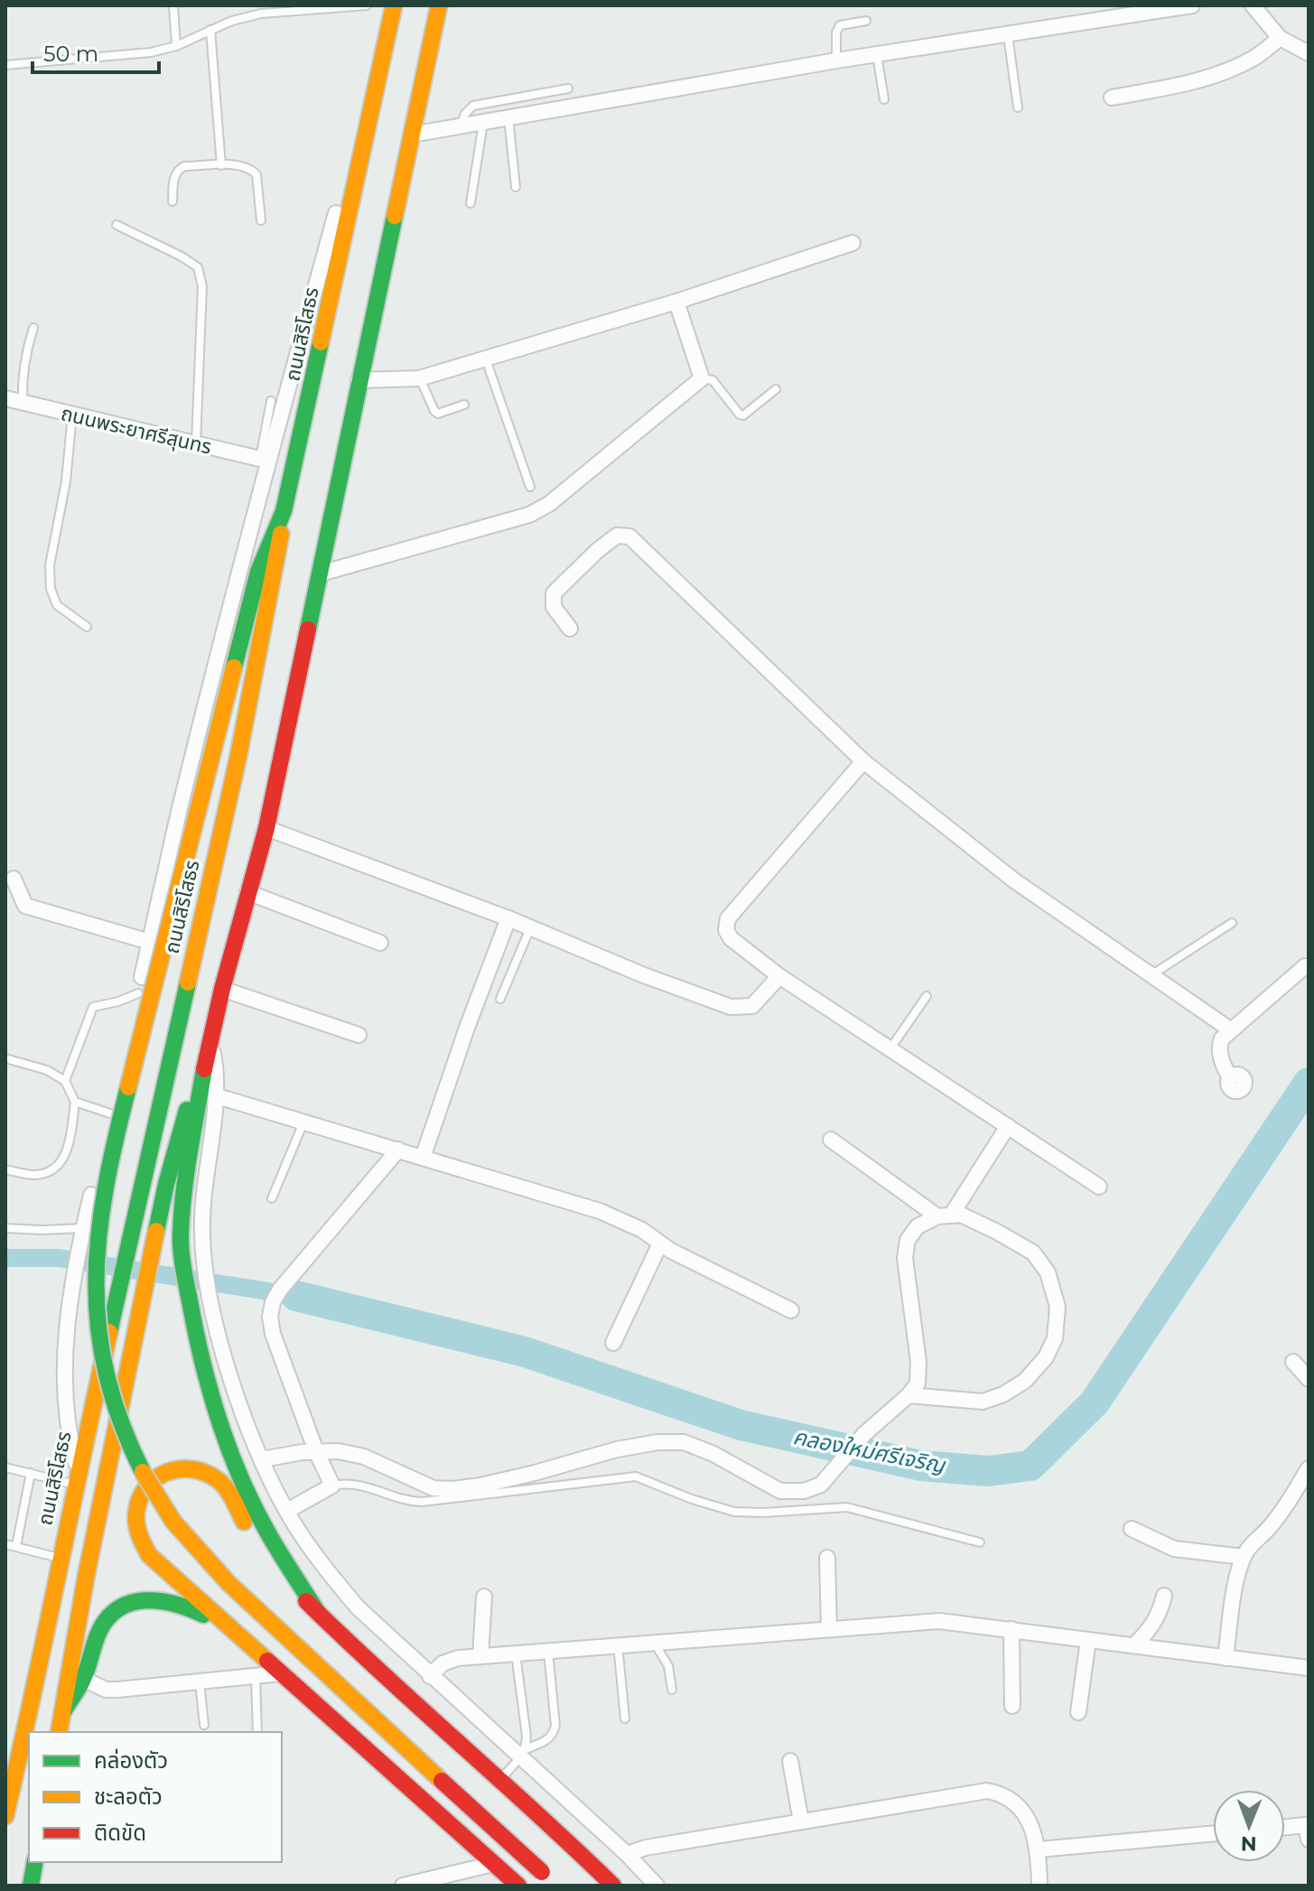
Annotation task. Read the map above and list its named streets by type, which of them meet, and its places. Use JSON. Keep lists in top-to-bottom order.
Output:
{
  "streets": {
    "main road": ["ถนนสิริโสธร"],
    "street": ["ถนนพระยาศรีสุนทร"]
  },
  "water": ["คลองใหม่ศรีเจริญ"],
  "legend": ["คล่องตัว", "ชะลอตัว", "ติดขัด"],
  "scale_bar": "50 m",
  "north": "bottom"
}
